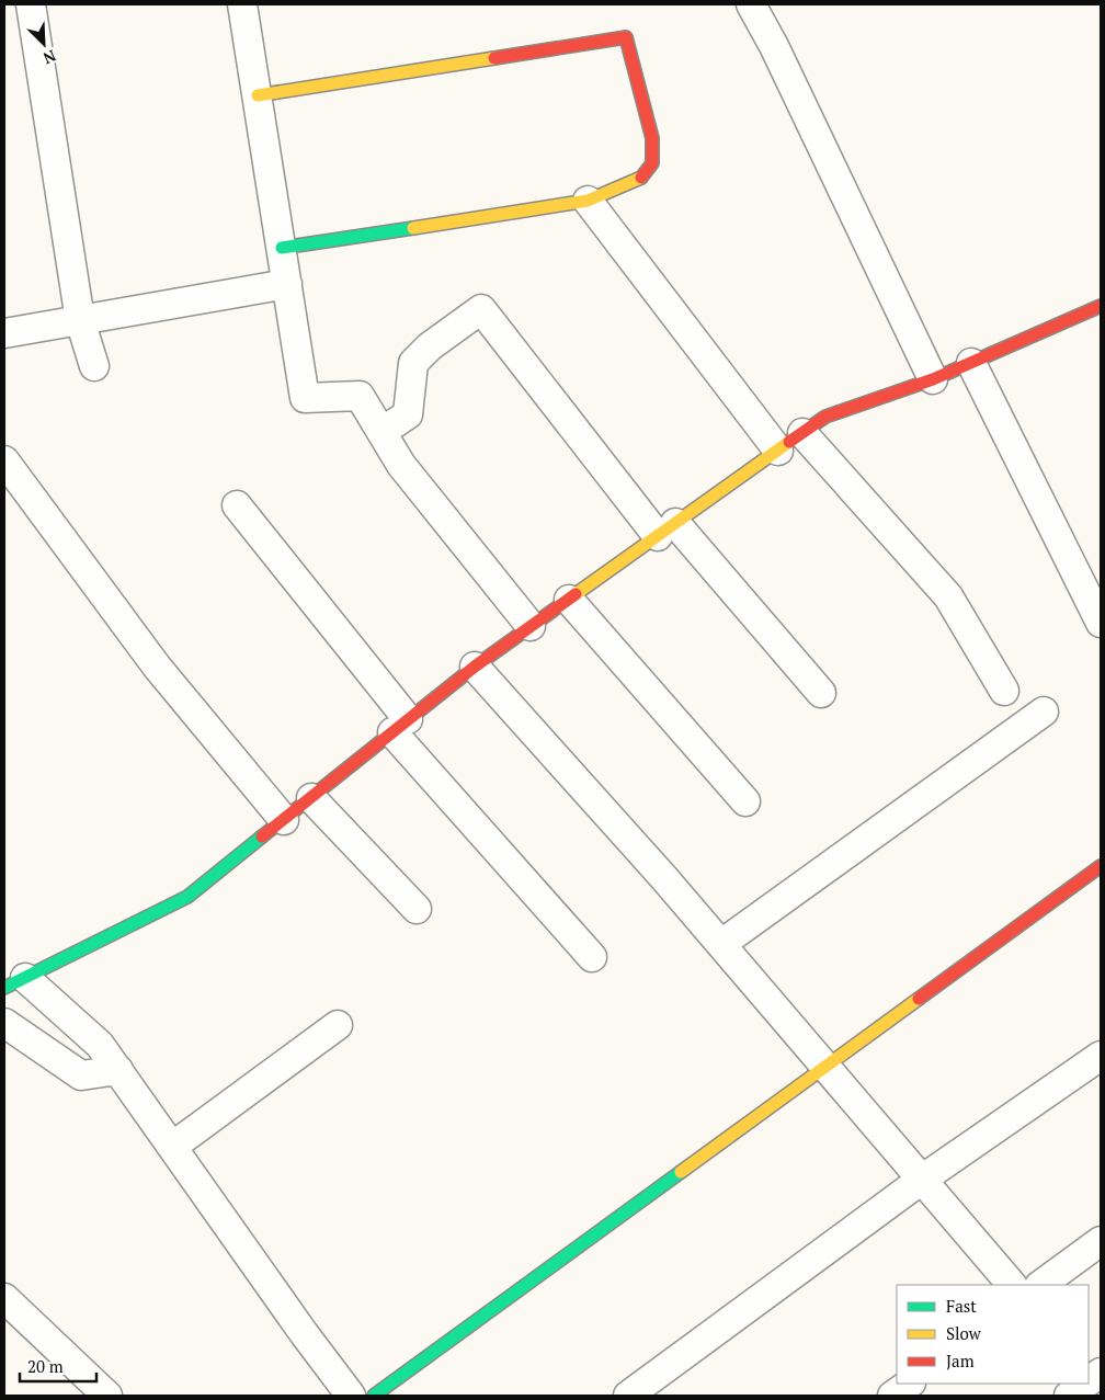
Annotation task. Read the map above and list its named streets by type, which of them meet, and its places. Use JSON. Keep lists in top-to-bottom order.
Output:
{
  "legend": ["Fast", "Slow", "Jam"],
  "scale_bar": "20 m",
  "north": "bottom right"
}
